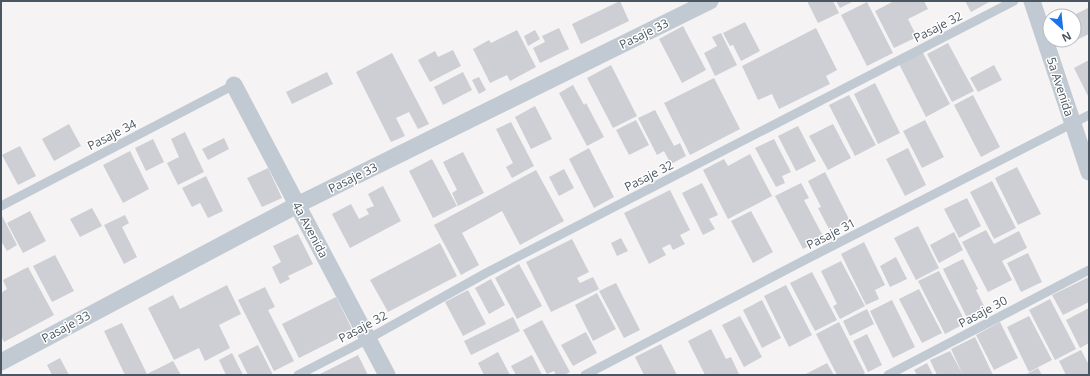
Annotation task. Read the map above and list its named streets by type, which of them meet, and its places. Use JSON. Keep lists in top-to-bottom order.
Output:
{
  "streets": {
    "street": ["Pasaje 33", "5a Avenida", "4a Avenida"],
    "lane": [
      "Pasaje 32",
      "Pasaje 34",
      "Pasaje 31",
      "Pasaje 30"
    ]
  },
  "crossings": [
    ["Pasaje 32", "4a Avenida"],
    ["Pasaje 33", "4a Avenida"],
    ["5a Avenida", "Pasaje 31"],
    ["Pasaje 34", "4a Avenida"]
  ],
  "north": "bottom right"
}
